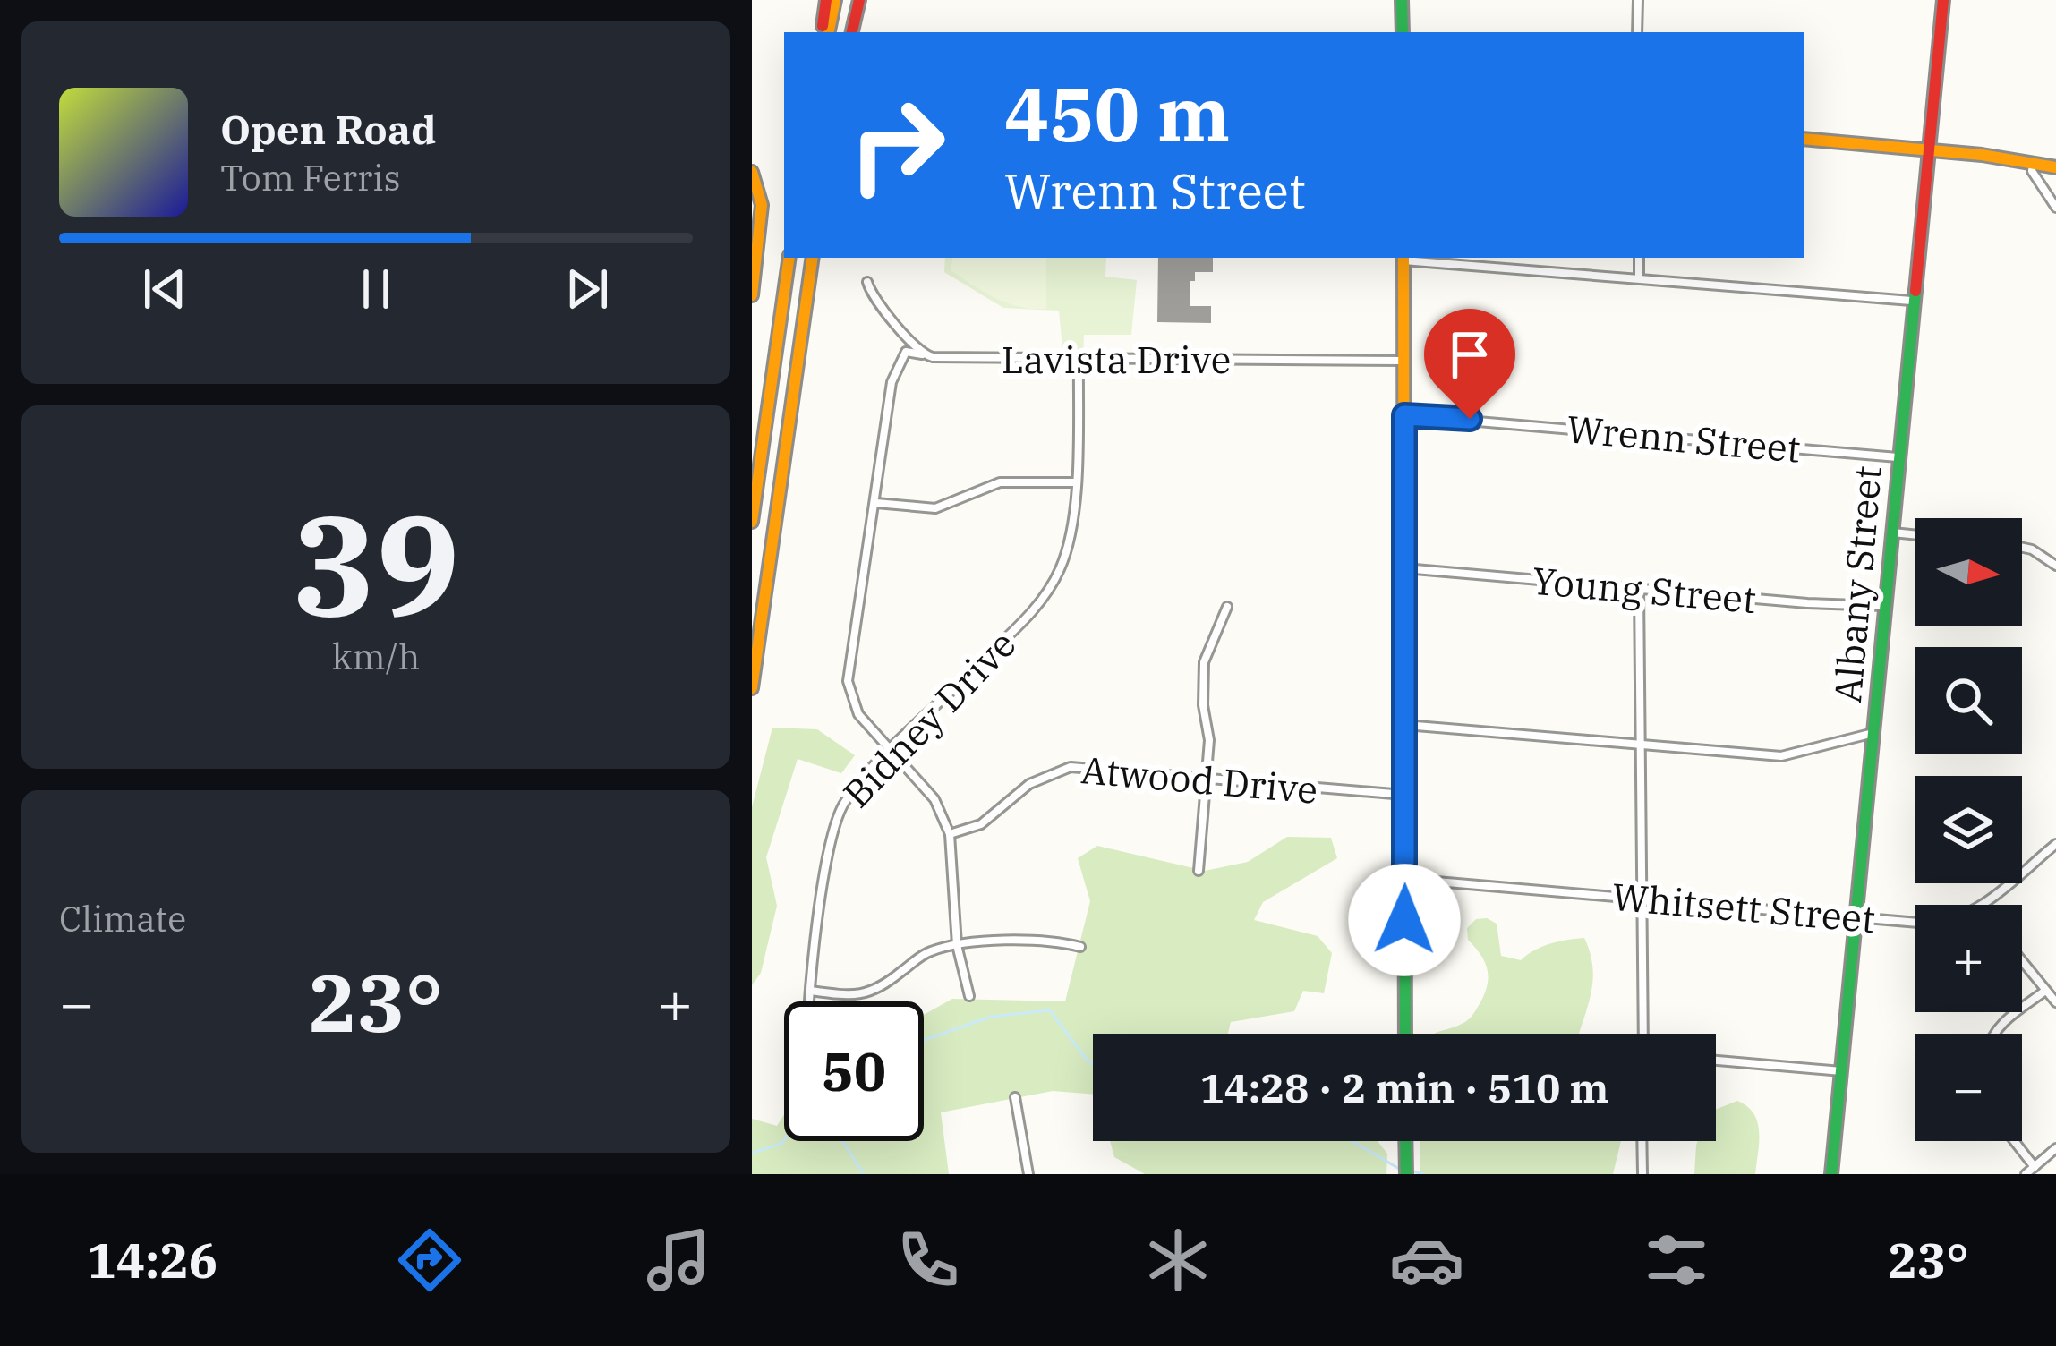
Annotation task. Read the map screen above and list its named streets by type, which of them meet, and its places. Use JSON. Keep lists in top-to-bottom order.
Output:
{
  "streets": {
    "main road": ["Albany Street"],
    "street": [
      "Lavista Drive",
      "Wrenn Street",
      "Young Street",
      "Bidney Drive",
      "Atwood Drive",
      "Whitsett Street"
    ]
  },
  "crossings": [
    ["Lavista Drive", "Bidney Drive"],
    ["Wrenn Street", "Albany Street"],
    ["Albany Street", "Young Street"],
    ["Albany Street", "Whitsett Street"]
  ],
  "north": "right",
  "page": {
    "turn": ["450 m", "Wrenn Street"],
    "song": ["Open Road", "Tom Ferris"],
    "tile": [
      ["39", "km/h"],
      "Climate"
    ],
    "map_buttons": ["+", "−"],
    "heat": ["−", "23°", "+"],
    "limit": "50",
    "trip": "14:28 · 2 min · 510 m",
    "tabs": ["14:26", "23°"]
  }
}
